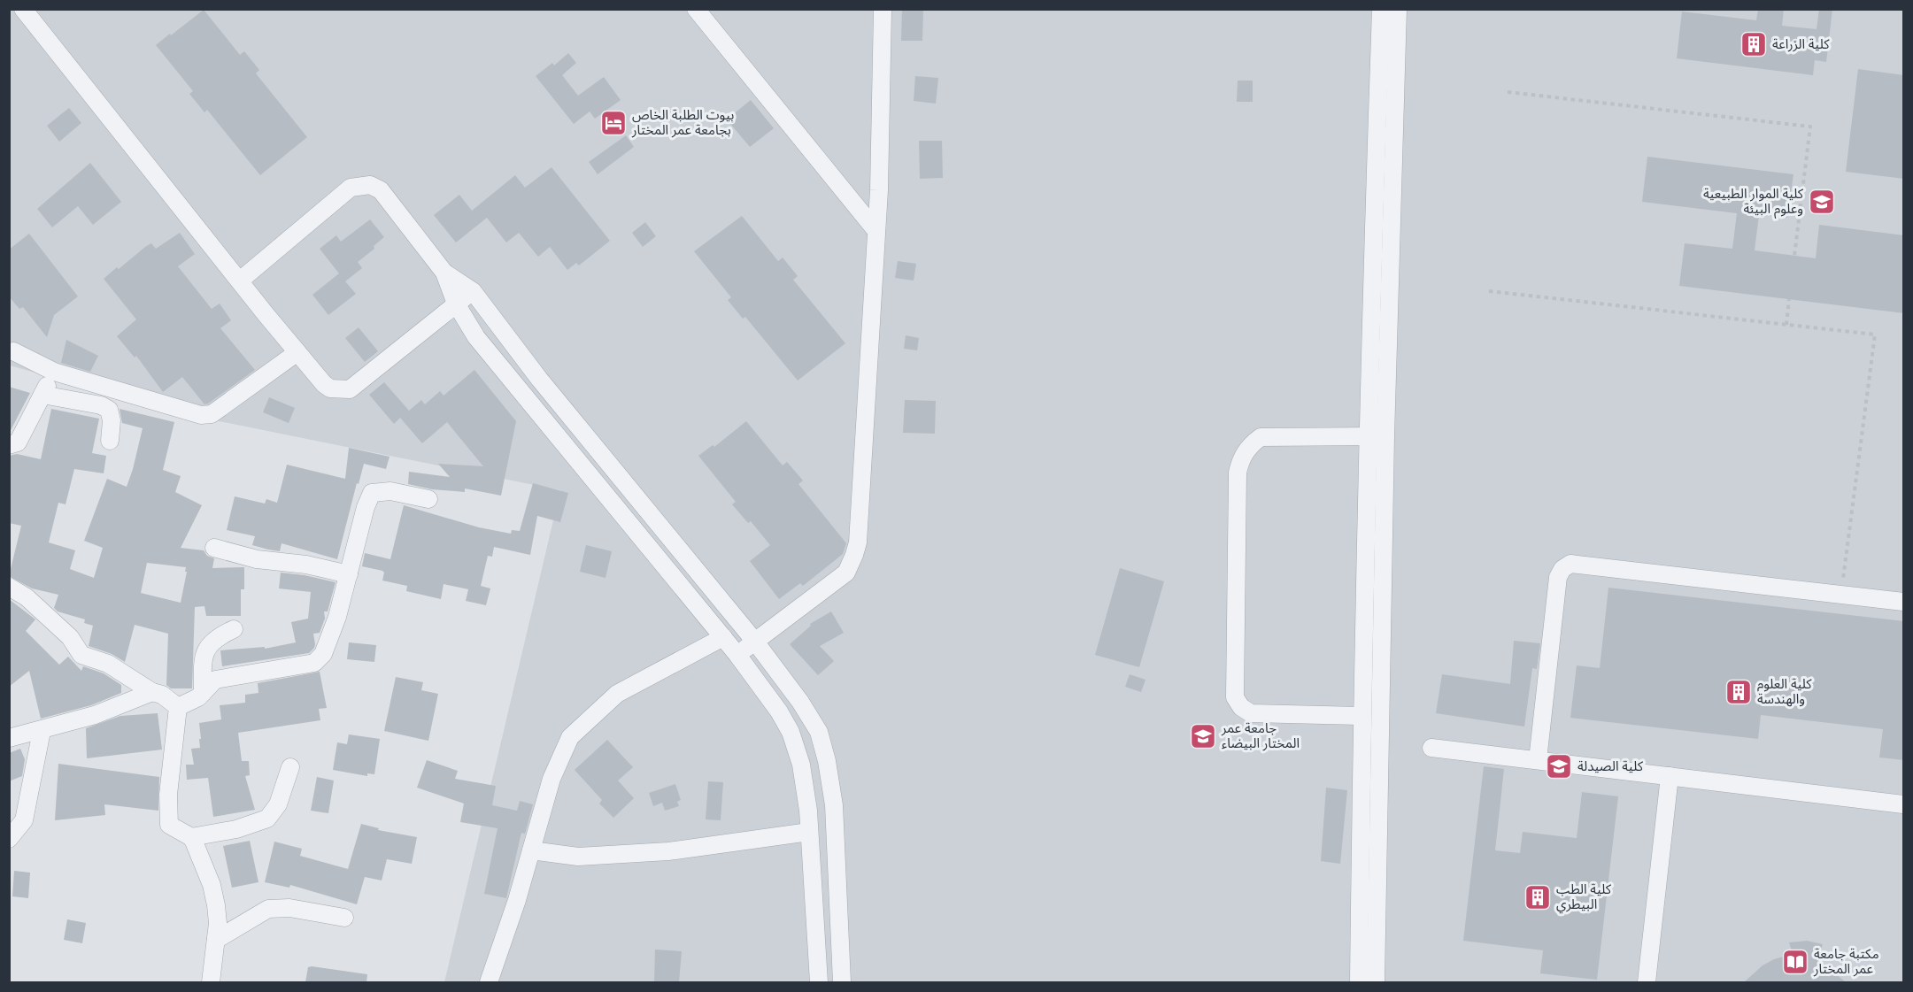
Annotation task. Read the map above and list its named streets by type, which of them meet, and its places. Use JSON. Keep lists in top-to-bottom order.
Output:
{
  "places": {
    "building": ["كلية الزراعة", "كلية العلوم والهندسة", "كلية الطب البيطري"],
    "hotel": ["بيوت الطلبة الخاص بجامعة عمر المختار"],
    "school or university": ["كلية الموار الطبيعية وعلوم البيئة", "جامعة عمر المختار البيضاء", "كلية الصيدلة"],
    "library": ["مكتبة جامعة عمر المختار"]
  }
}
